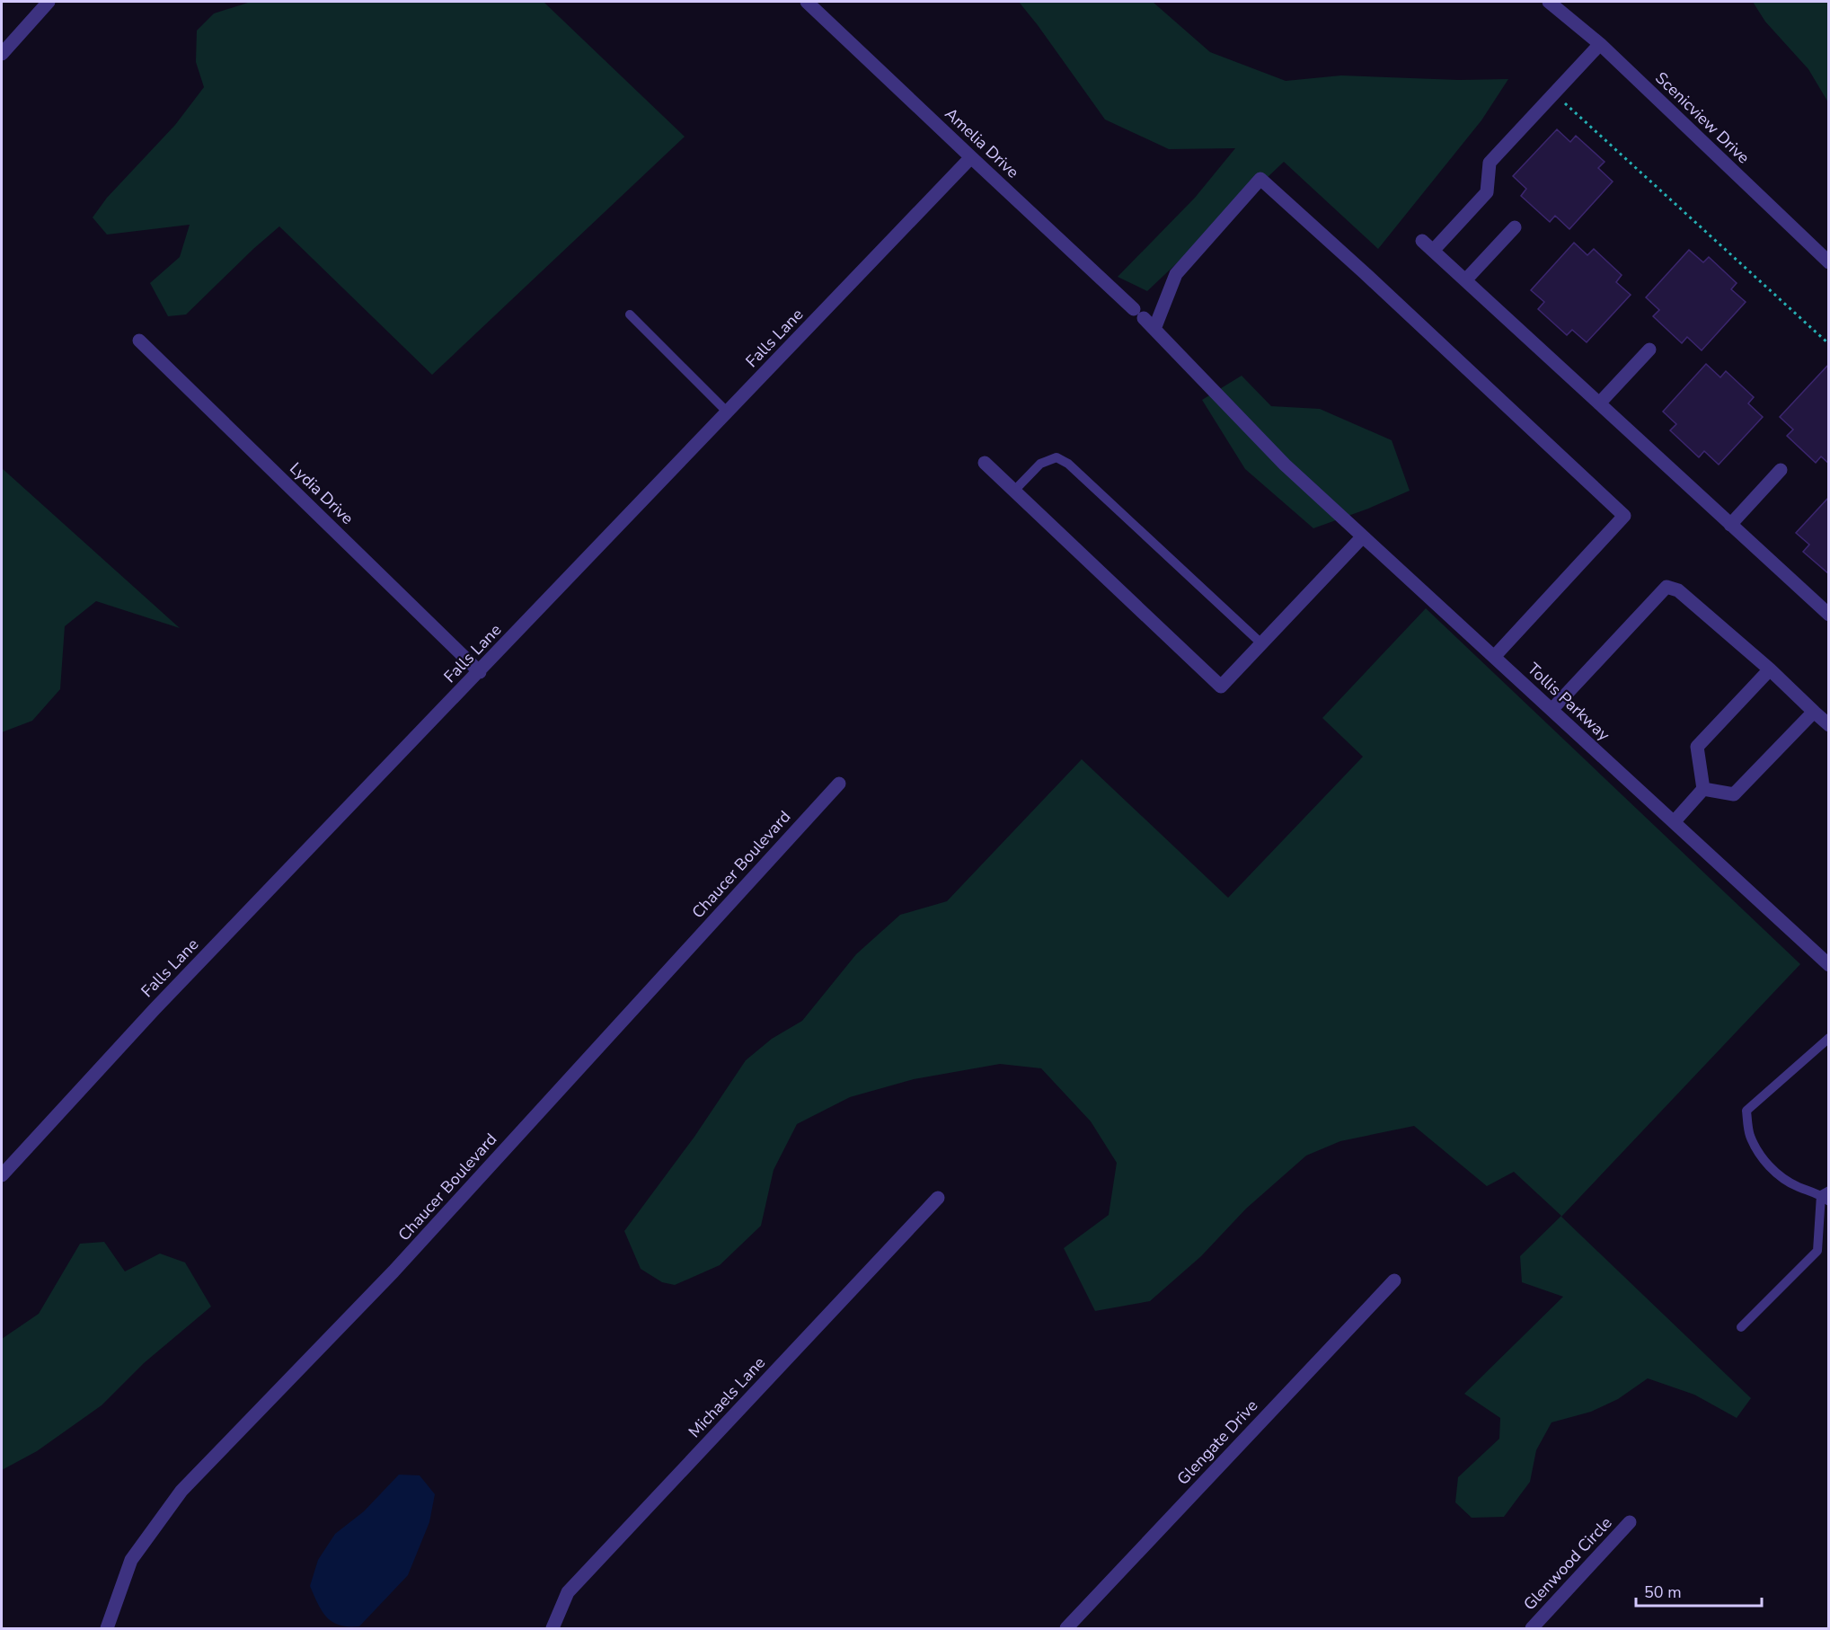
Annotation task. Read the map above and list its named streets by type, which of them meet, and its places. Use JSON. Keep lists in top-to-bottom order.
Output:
{
  "streets": {
    "street": [
      "Scenicview Drive",
      "Amelia Drive",
      "Falls Lane",
      "Lydia Drive",
      "Tollis Parkway",
      "Chaucer Boulevard",
      "Michaels Lane",
      "Glengate Drive",
      "Glenwood Circle"
    ]
  },
  "crossings": [
    ["Amelia Drive", "Falls Lane"],
    ["Amelia Drive", "Tollis Parkway"],
    ["Falls Lane", "Lydia Drive"]
  ],
  "scale_bar": "50 m"
}
